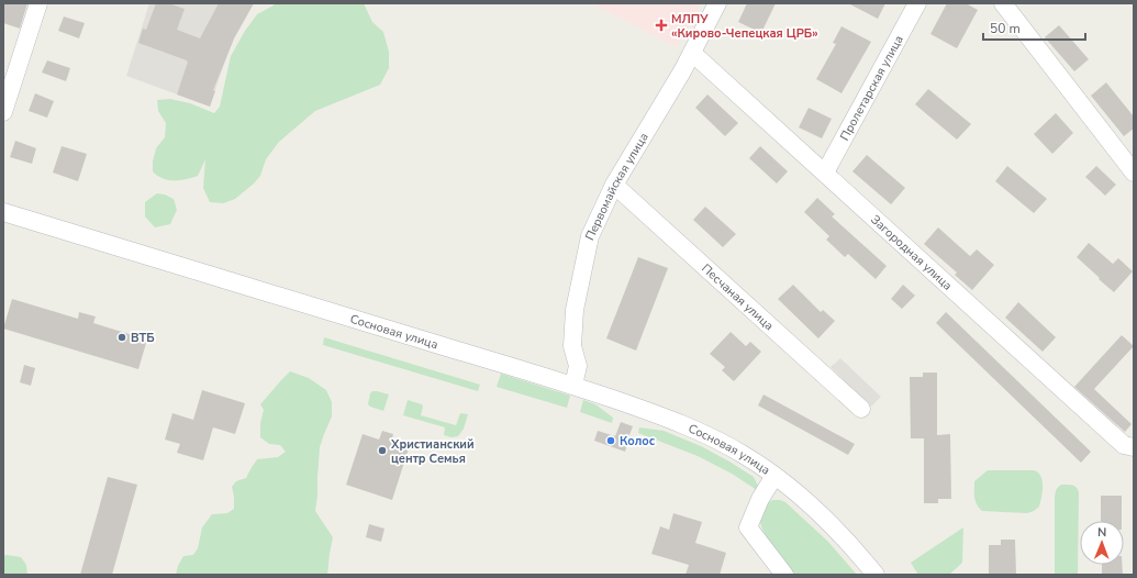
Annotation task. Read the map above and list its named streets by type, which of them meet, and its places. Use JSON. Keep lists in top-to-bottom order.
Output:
{
  "streets": {
    "street": [
      "Пролетарская улица",
      "Первомайская улица",
      "Загородная улица",
      "Песчаная улица",
      "Сосновая улица"
    ]
  },
  "crossings": [
    ["Пролетарская улица", "Загородная улица"],
    ["Первомайская улица", "Загородная улица"],
    ["Первомайская улица", "Песчаная улица"],
    ["Первомайская улица", "Сосновая улица"]
  ],
  "places": {
    "health": ["МЛПУ «Кирово-Чепецкая ЦРБ»"],
    "other": ["ВТБ", "Колос", "Христианский центр Семья"]
  },
  "scale_bar": "50 m",
  "north": "top"
}
